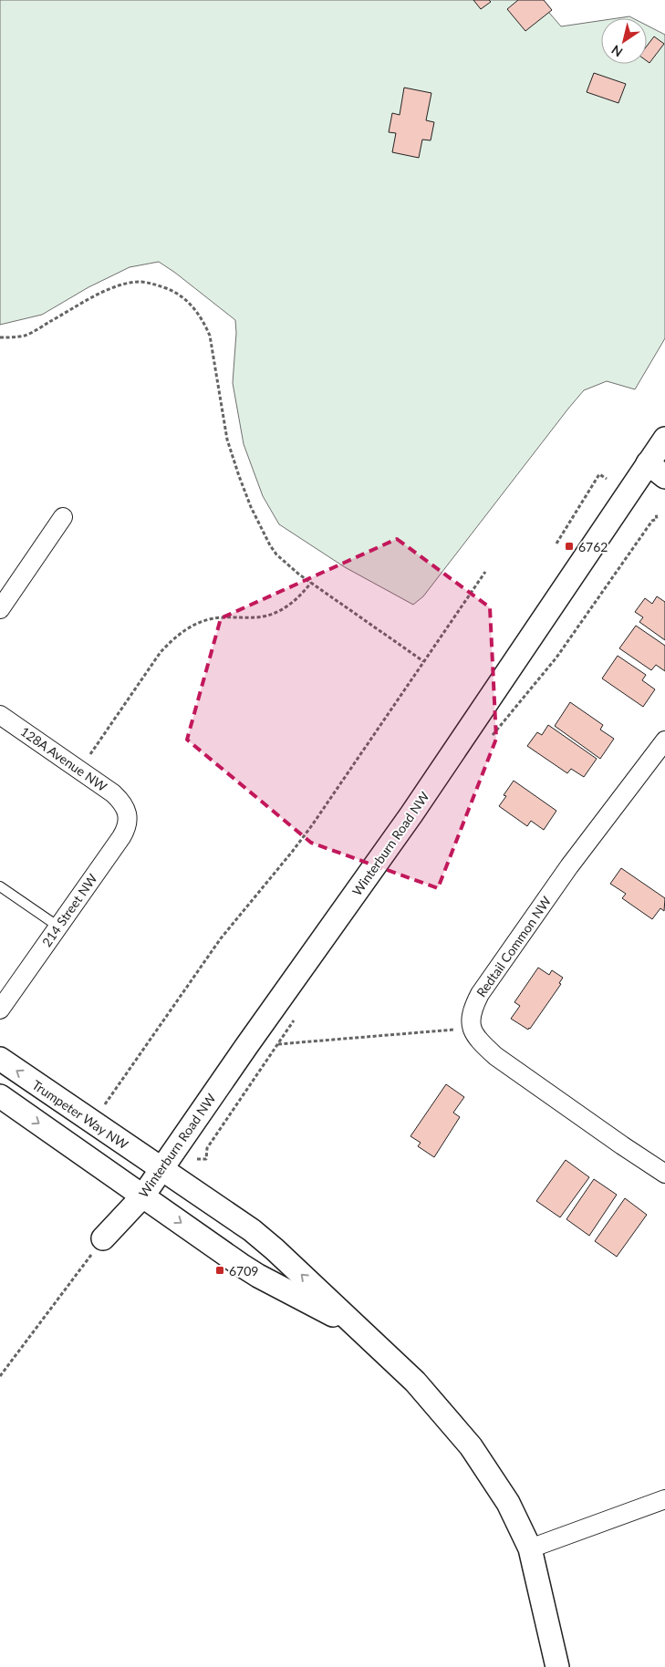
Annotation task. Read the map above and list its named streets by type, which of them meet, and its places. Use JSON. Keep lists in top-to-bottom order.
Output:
{
  "streets": {
    "street": [
      "128A Avenue NW",
      "Winterburn Road NW",
      "214 Street NW",
      "Redtail Common NW",
      "Trumpeter Way NW"
    ]
  },
  "crossings": [
    ["128A Avenue NW", "214 Street NW"],
    ["Winterburn Road NW", "Trumpeter Way NW"]
  ],
  "places": {
    "transit": ["6762", "6709"]
  },
  "north": "bottom left"
}
